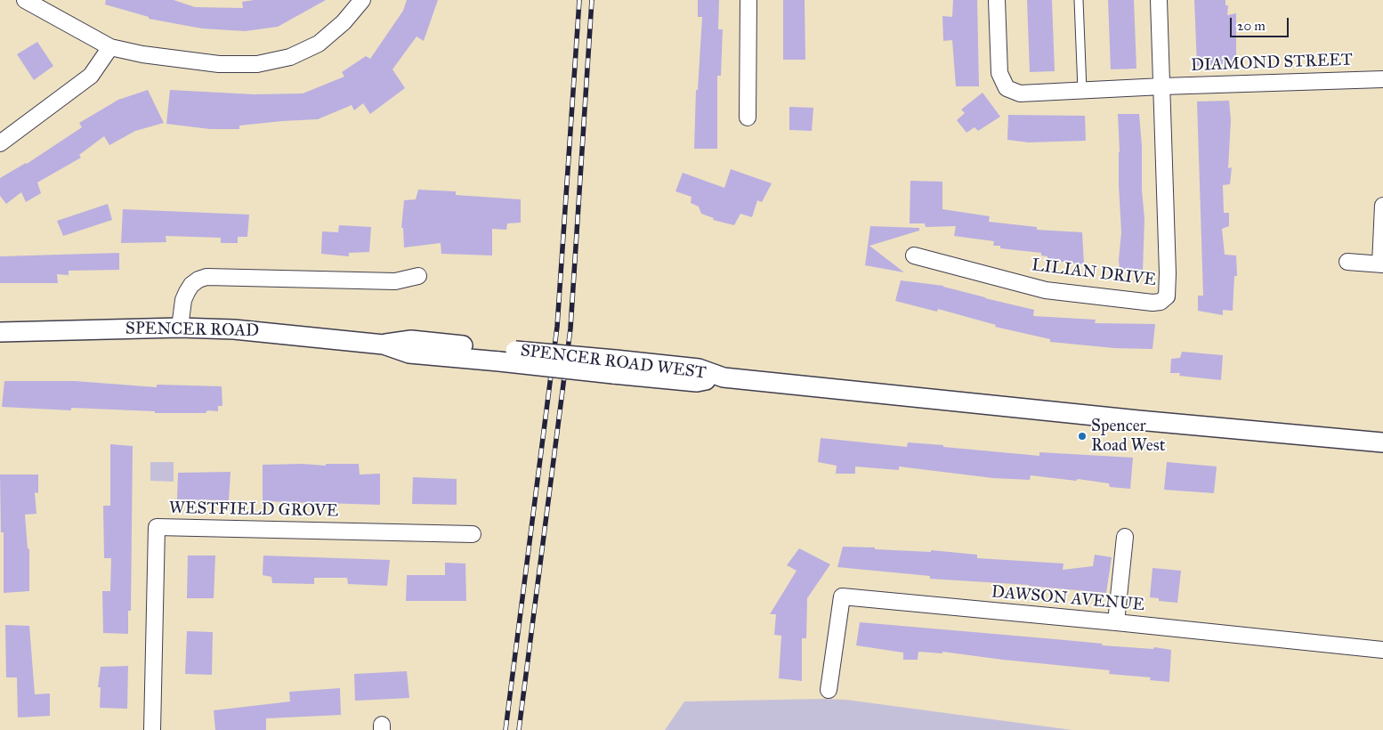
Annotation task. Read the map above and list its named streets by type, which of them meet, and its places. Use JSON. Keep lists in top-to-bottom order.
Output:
{
  "streets": {
    "street": [
      "DIAMOND STREET",
      "LILIAN DRIVE",
      "SPENCER ROAD",
      "SPENCER ROAD WEST",
      "WESTFIELD GROVE",
      "DAWSON AVENUE"
    ]
  },
  "crossings": [
    ["DIAMOND STREET", "LILIAN DRIVE"],
    ["SPENCER ROAD", "SPENCER ROAD WEST"]
  ],
  "places": ["Spencer Road West"],
  "scale_bar": "20 m"
}
